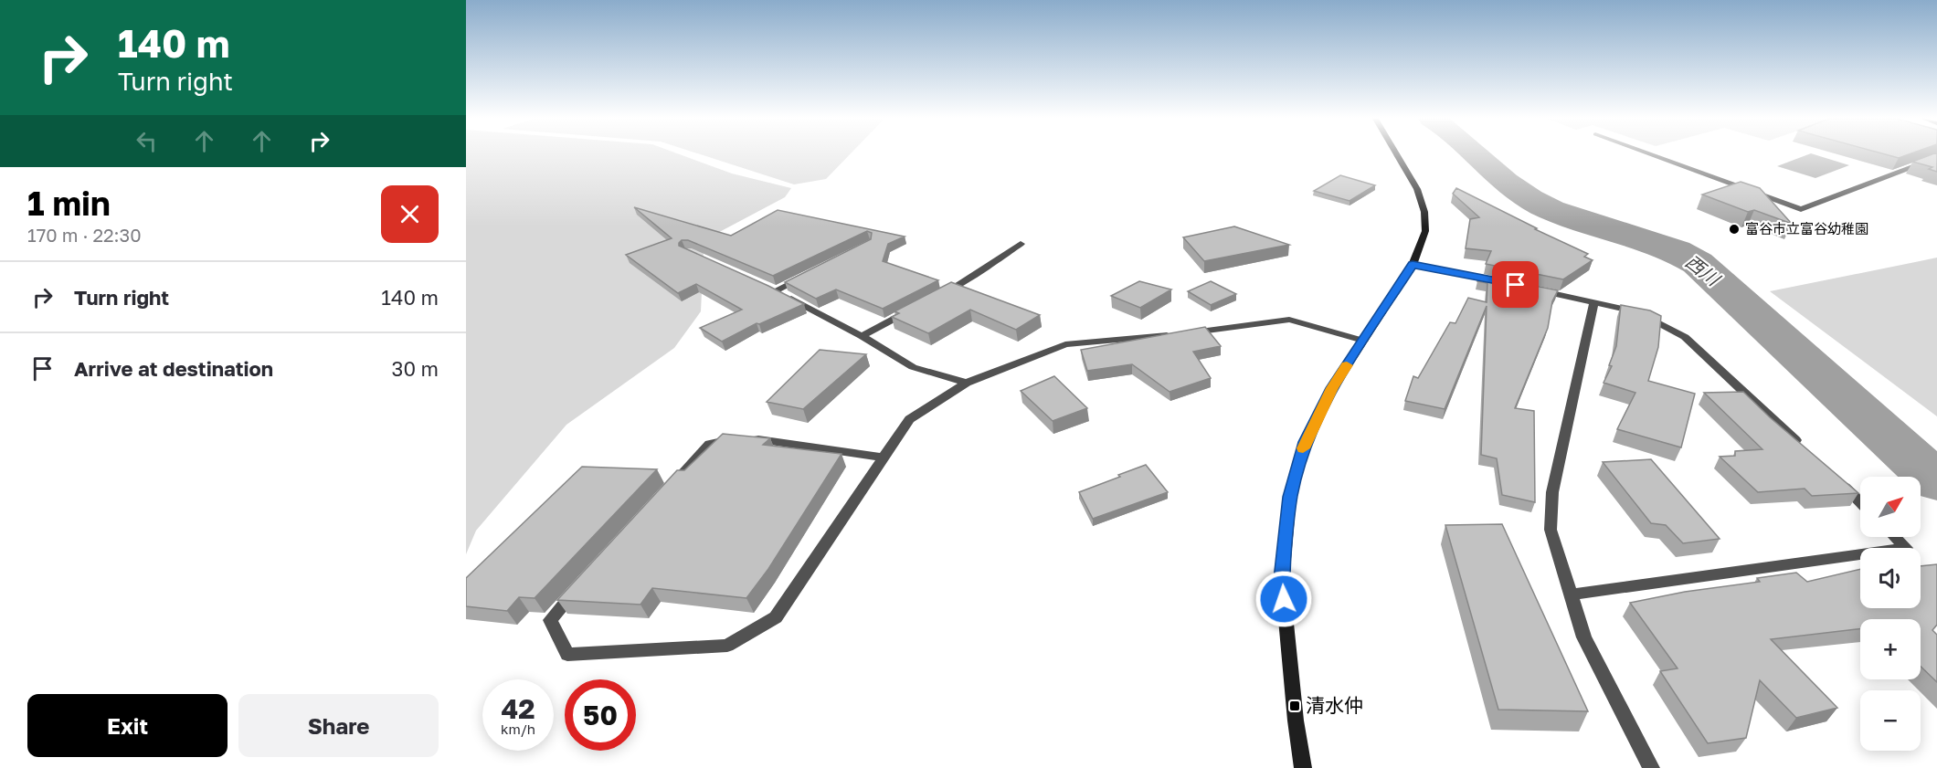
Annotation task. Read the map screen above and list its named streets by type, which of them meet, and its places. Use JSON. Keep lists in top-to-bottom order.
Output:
{
  "water": ["西川"],
  "places": {
    "other": ["富谷市立富谷幼稚園"],
    "transit": ["清水仲"]
  },
  "north": "top right",
  "page": {
    "turn": ["140 m", "Turn right"],
    "heading": ["1 min", "170 m · 22:30"],
    "list": [
      {
        "name": "Turn right",
        "value": "140 m"
      },
      {
        "name": "Arrive at destination",
        "value": "30 m"
      }
    ],
    "map_buttons": ["+", "−"],
    "speed": "42 km/h",
    "limit": "50",
    "buttons": ["Exit", "Share"]
  }
}
